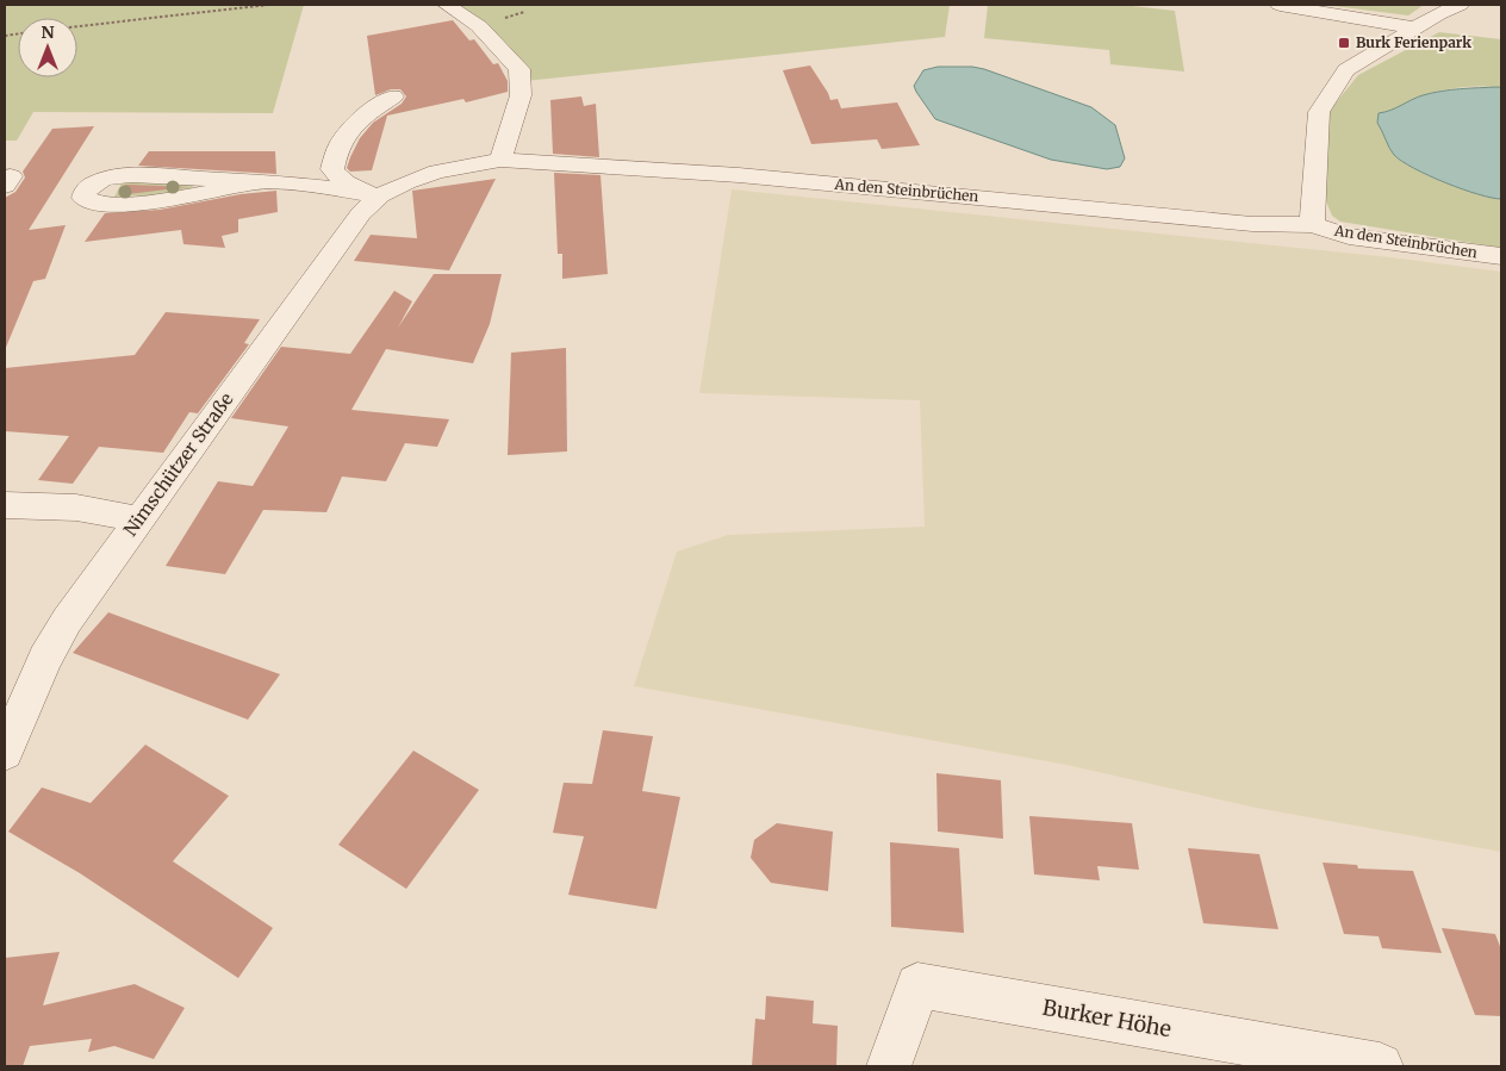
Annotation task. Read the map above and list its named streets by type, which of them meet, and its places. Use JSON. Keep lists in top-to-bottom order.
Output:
{
  "streets": {
    "street": ["An den Steinbrüchen", "Nimschützer Straße", "Burker Höhe"]
  },
  "crossings": [
    ["An den Steinbrüchen", "Nimschützer Straße"]
  ],
  "places": {
    "transit": ["Burk Ferienpark"]
  },
  "north": "top"
}
